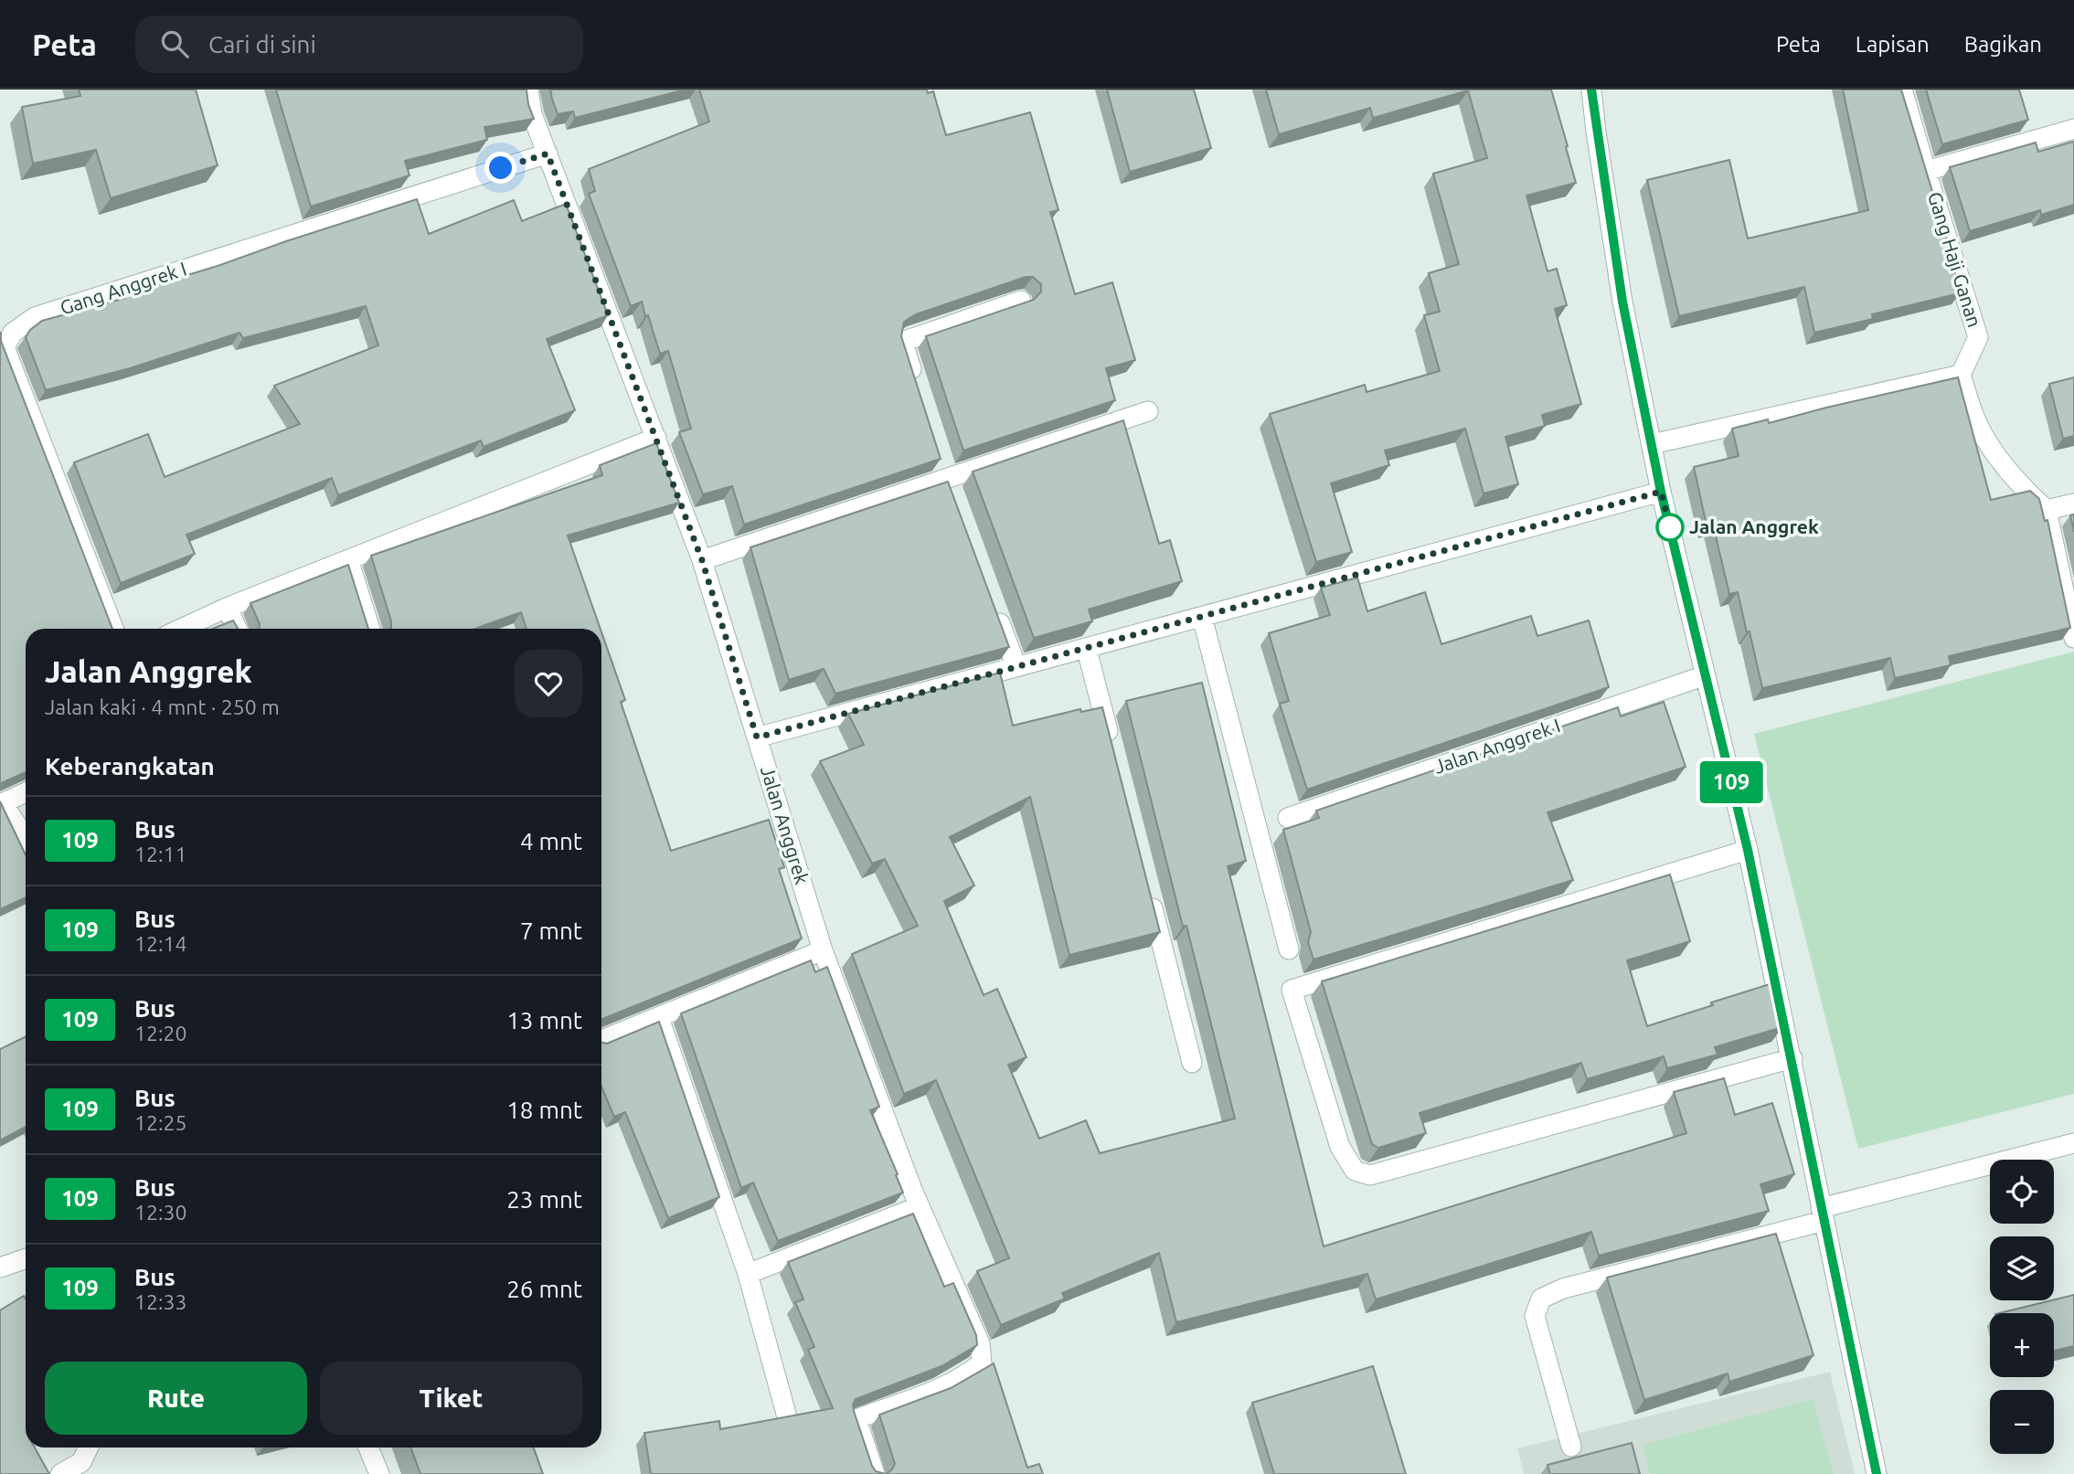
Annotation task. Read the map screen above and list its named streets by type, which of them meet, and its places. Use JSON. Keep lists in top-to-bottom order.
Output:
{
  "streets": {
    "street": [
      "Gang Haji Ganan",
      "Gang Anggrek I",
      "Jalan Anggrek I",
      "Jalan Anggrek"
    ]
  },
  "places": ["Jalan Anggrek"],
  "lines": ["bus line 109"],
  "page": {
    "header": "Peta",
    "search": "Cari di sini",
    "nav": ["Peta", "Lapisan", "Bagikan"],
    "on_map": "109",
    "heading": [
      ["Jalan Anggrek", "Jalan kaki · 4 mnt · 250 m"],
      "Keberangkatan"
    ],
    "list": [
      {
        "mark": "109",
        "name": "Bus",
        "note": "12:11",
        "value": "4 mnt"
      },
      {
        "mark": "109",
        "name": "Bus",
        "note": "12:14",
        "value": "7 mnt"
      },
      {
        "mark": "109",
        "name": "Bus",
        "note": "12:20",
        "value": "13 mnt"
      },
      {
        "mark": "109",
        "name": "Bus",
        "note": "12:25",
        "value": "18 mnt"
      },
      {
        "mark": "109",
        "name": "Bus",
        "note": "12:30",
        "value": "23 mnt"
      },
      {
        "mark": "109",
        "name": "Bus",
        "note": "12:33",
        "value": "26 mnt"
      }
    ],
    "map_buttons": ["+", "−"],
    "buttons": ["Rute", "Tiket"]
  }
}
